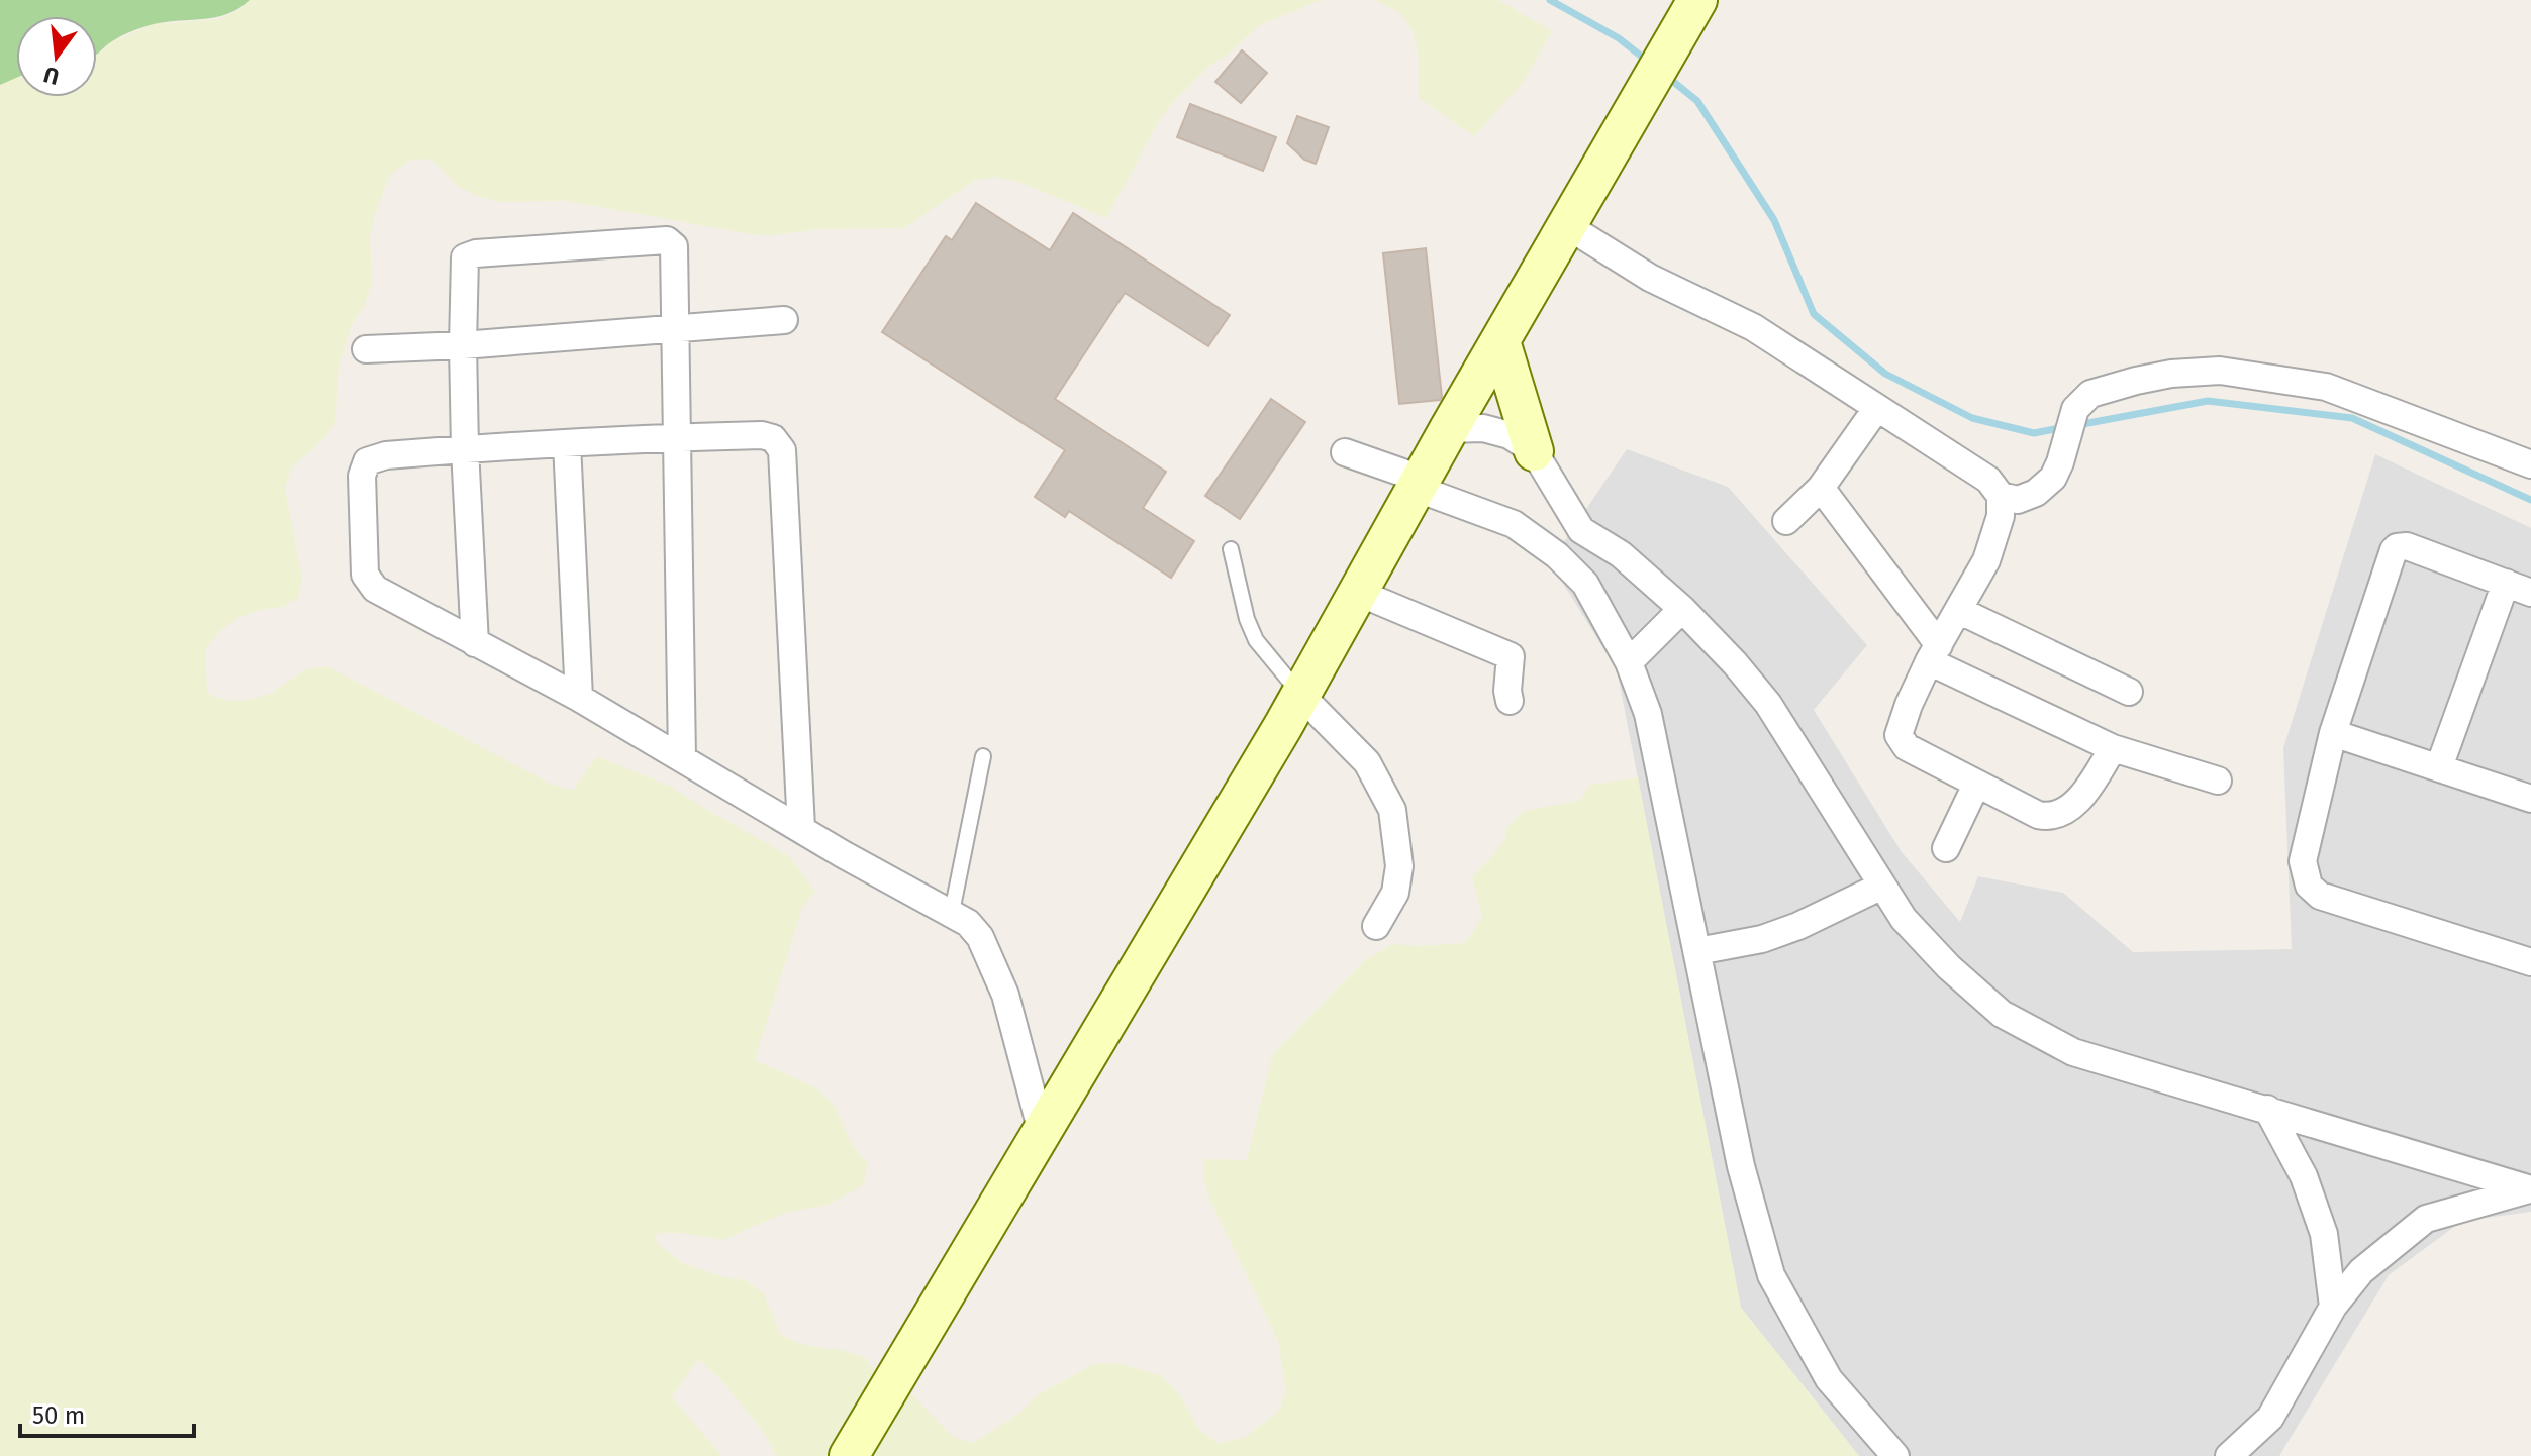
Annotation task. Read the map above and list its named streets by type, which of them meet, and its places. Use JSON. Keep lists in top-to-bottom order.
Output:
{
  "scale_bar": "50 m",
  "north": "bottom"
}
